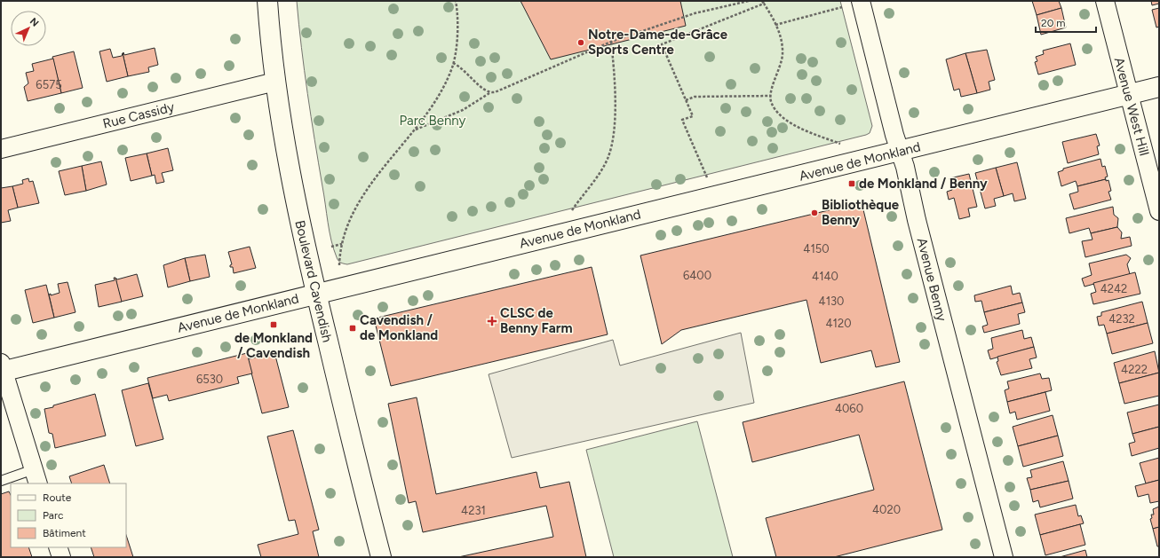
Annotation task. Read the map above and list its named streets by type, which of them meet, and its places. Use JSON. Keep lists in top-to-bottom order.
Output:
{
  "streets": {
    "street": [
      "Avenue West Hill",
      "Rue Cassidy",
      "Avenue de Monkland",
      "Avenue Benny",
      "Boulevard Cavendish"
    ]
  },
  "crossings": [
    ["Avenue West Hill", "Avenue de Monkland"],
    ["Rue Cassidy", "Boulevard Cavendish"],
    ["Avenue de Monkland", "Avenue Benny"],
    ["Avenue de Monkland", "Boulevard Cavendish"]
  ],
  "parks": ["Parc Benny"],
  "places": {
    "other": ["Notre-Dame-de-Grâce Sports Centre", "Bibliothèque Benny"],
    "transit": ["de Monkland / Benny", "de Monkland / Cavendish", "Cavendish / de Monkland"],
    "health": ["CLSC de Benny Farm"]
  },
  "house_numbers": [
    "6575",
    "4150",
    "6400",
    "4140",
    "4242",
    "4130",
    "4232",
    "4120",
    "4222",
    "6530",
    "4060",
    "4020",
    "4231"
  ],
  "legend": ["Route", "Parc", "Bâtiment"],
  "scale_bar": "20 m",
  "north": "top right"
}
